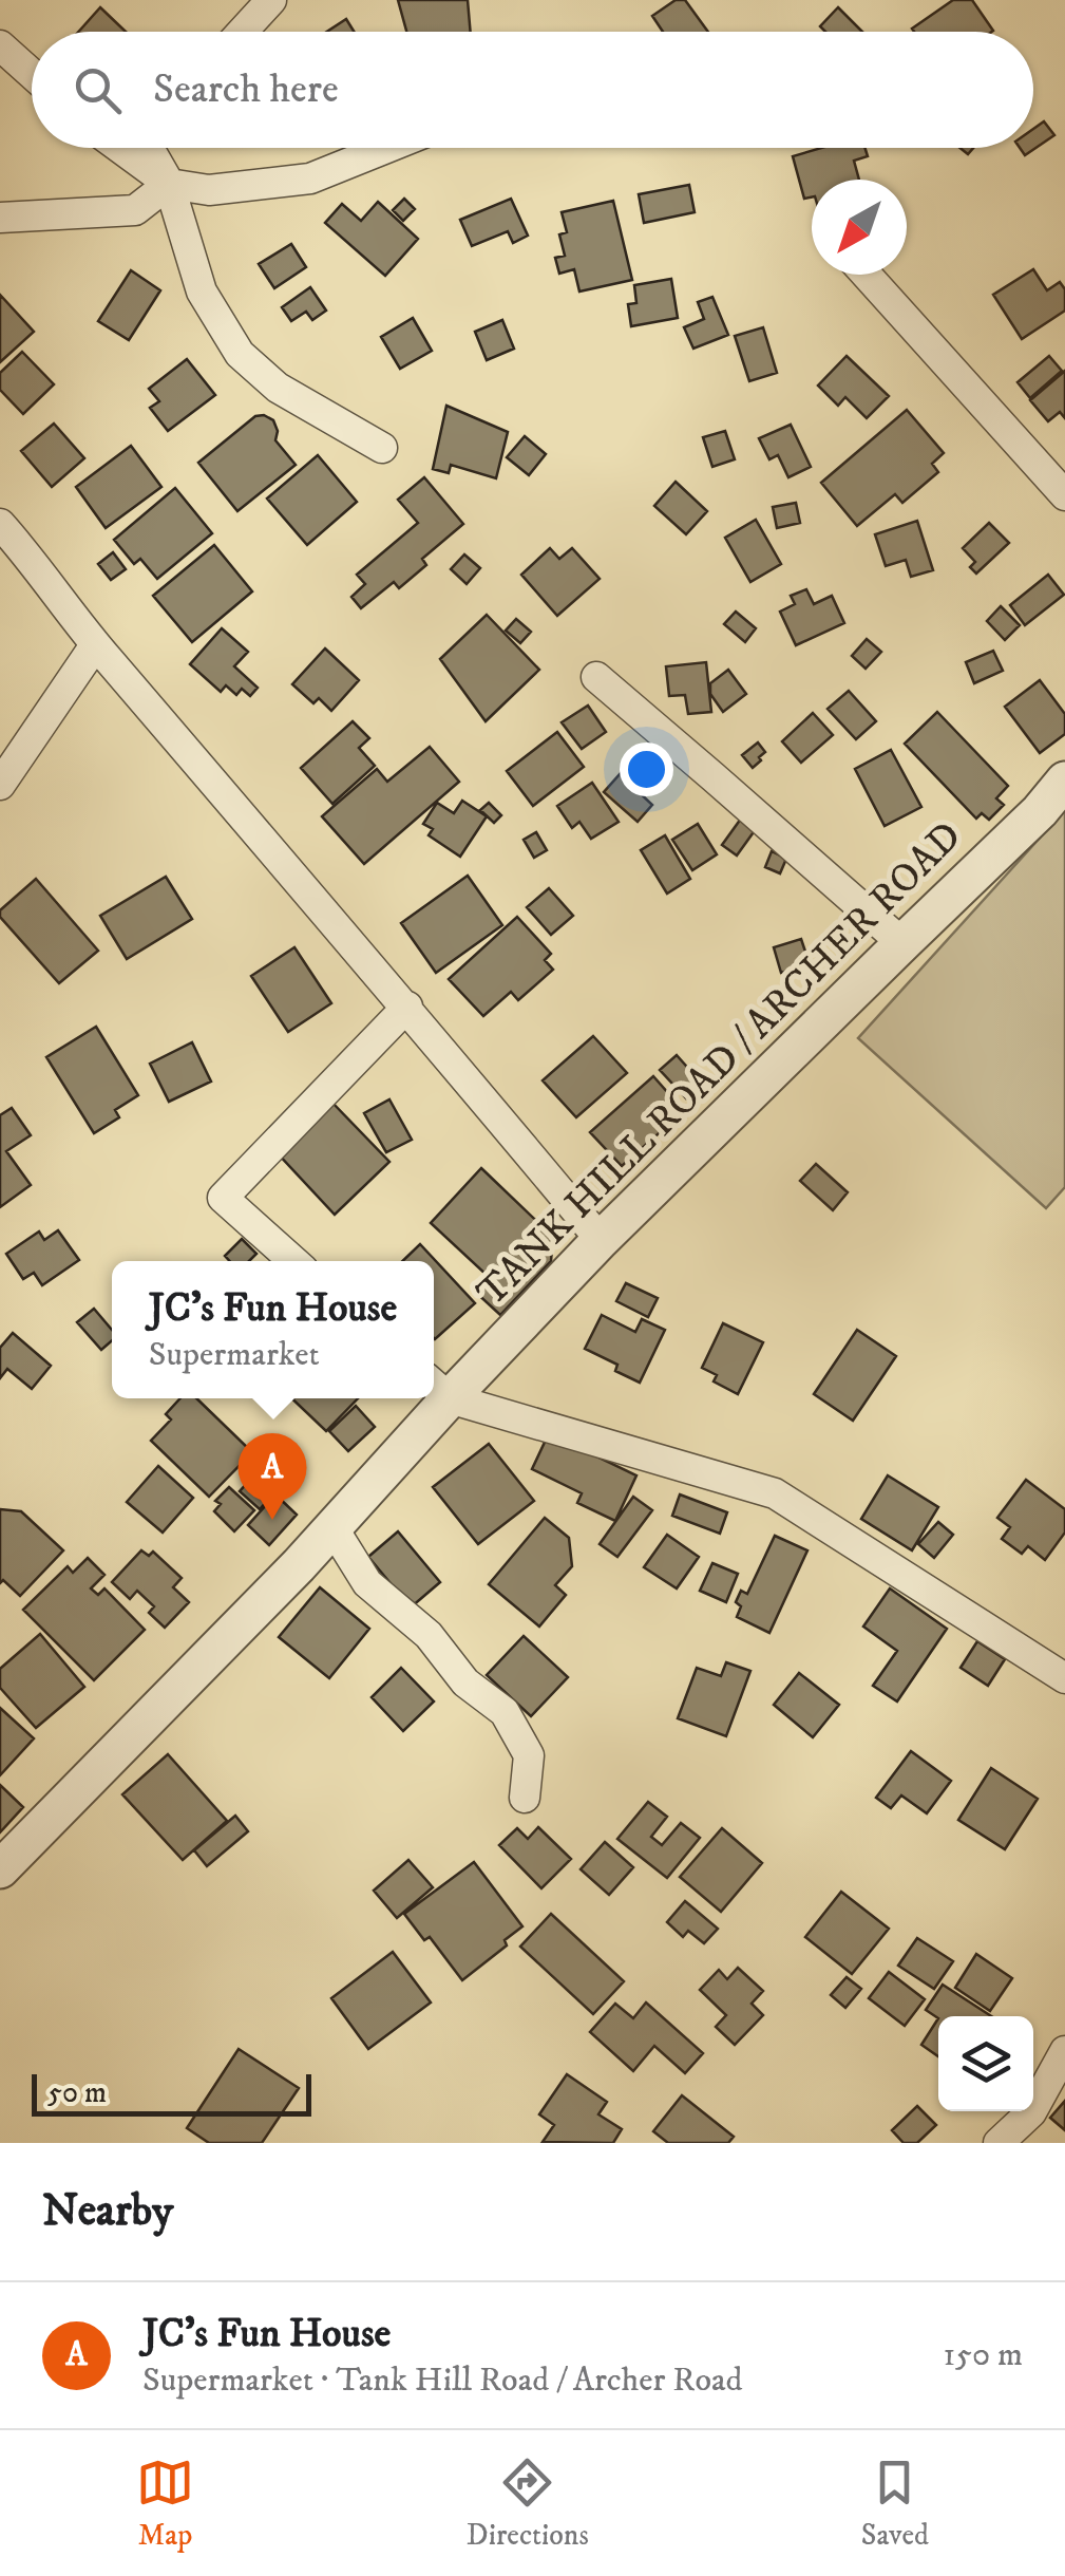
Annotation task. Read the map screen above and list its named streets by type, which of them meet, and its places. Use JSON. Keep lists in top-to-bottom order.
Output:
{
  "streets": {
    "street": ["TANK HILL ROAD / ARCHER ROAD"]
  },
  "scale_bar": "50 m",
  "north": "bottom left",
  "page": {
    "search": "Search here",
    "popup": ["JC's Fun House", "Supermarket"],
    "pins": "A",
    "scale": "50 m",
    "heading": "Nearby",
    "list": [
      {
        "mark": "A",
        "name": "JC's Fun House",
        "note": "Supermarket · Tank Hill Road / Archer Road",
        "value": "150 m"
      }
    ],
    "nav": ["Map", "Directions", "Saved"]
  }
}
